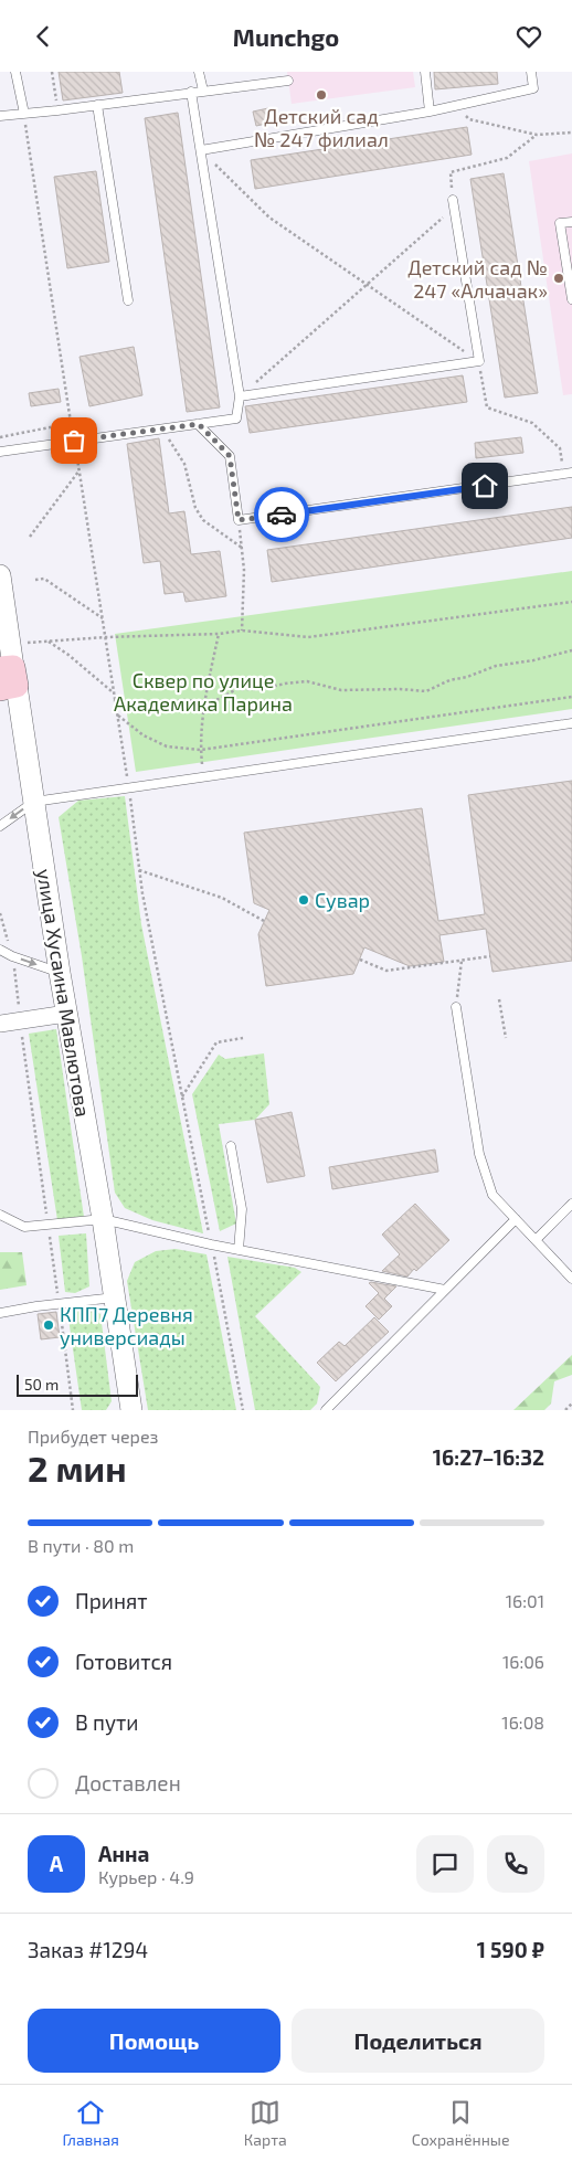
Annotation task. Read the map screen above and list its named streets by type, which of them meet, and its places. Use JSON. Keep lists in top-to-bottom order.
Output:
{
  "streets": {
    "street": ["улица Хусаина Мавлютова"]
  },
  "parks": ["Сквер по улице Академика Парина"],
  "places": [
    "Детский сад № 247 филиал",
    "Детский сад № 247 «Алчачак»",
    "Сувар",
    "КПП7 Деревня универсиады"
  ],
  "scale_bar": "50 m",
  "page": {
    "header": "Munchgo",
    "scale": "50 m",
    "heading": ["2 мин", "Прибудет через", "16:27–16:32"],
    "panel": [
      "Анна",
      "Курьер · 4.9",
      "Заказ #1294",
      "1 590 ₽"
    ],
    "bar": "В пути · 80 m",
    "list": [
      ["Принят", "16:01"],
      ["Готовится", "16:06"],
      ["В пути", "16:08"],
      "Доставлен"
    ],
    "round": "А",
    "buttons": ["Помощь", "Поделиться"],
    "tabs": ["Главная", "Карта", "Сохранённые"]
  }
}
